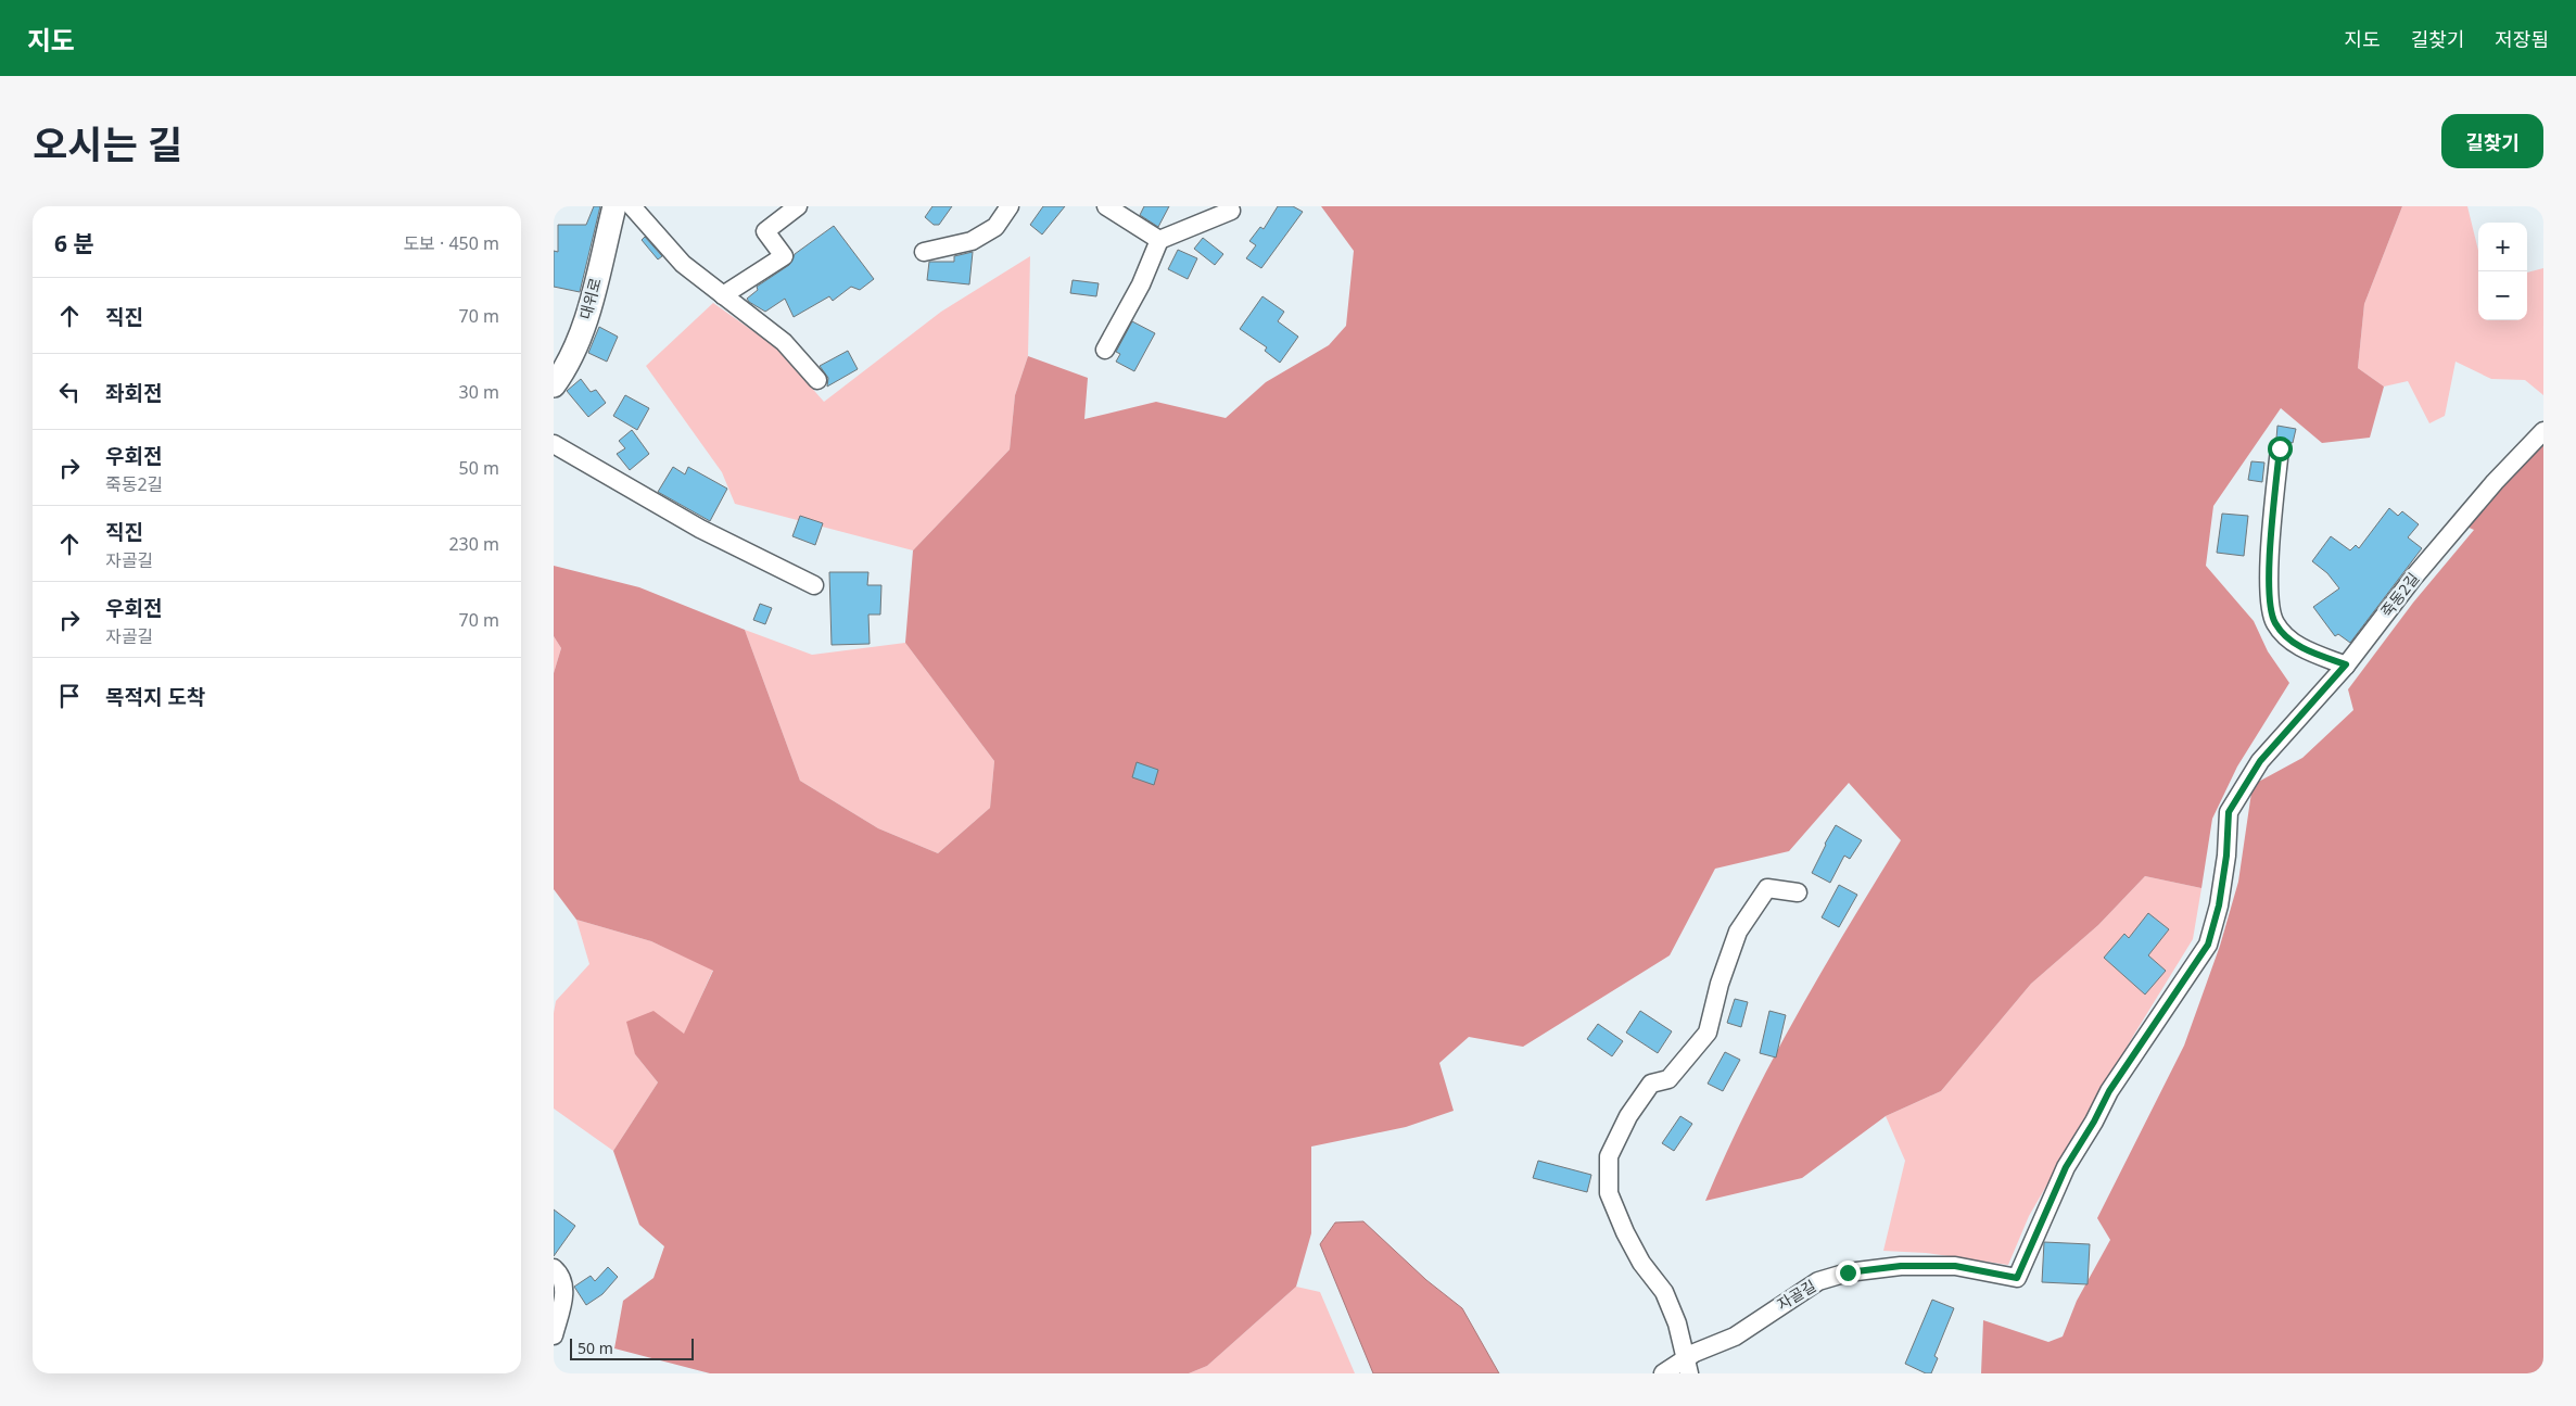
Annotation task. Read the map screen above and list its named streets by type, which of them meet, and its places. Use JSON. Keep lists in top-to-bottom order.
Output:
{
  "streets": {
    "main road": ["대위로"],
    "street": ["죽동2길", "자골길"]
  },
  "crossings": [
    ["죽동2길", "자골길"]
  ],
  "scale_bar": "50 m",
  "page": {
    "header": "지도",
    "nav": ["지도", "길찾기", "저장됨"],
    "title": "오시는 길",
    "buttons": "길찾기",
    "heading": ["6 분", "도보 · 450 m"],
    "map_buttons": ["+", "−"],
    "list": [
      ["직진", "70 m"],
      ["좌회전", "30 m"],
      ["우회전", "죽동2길", "50 m"],
      ["직진", "자골길", "230 m"],
      ["우회전", "자골길", "70 m"],
      "목적지 도착"
    ],
    "scale": "50 m"
  }
}
